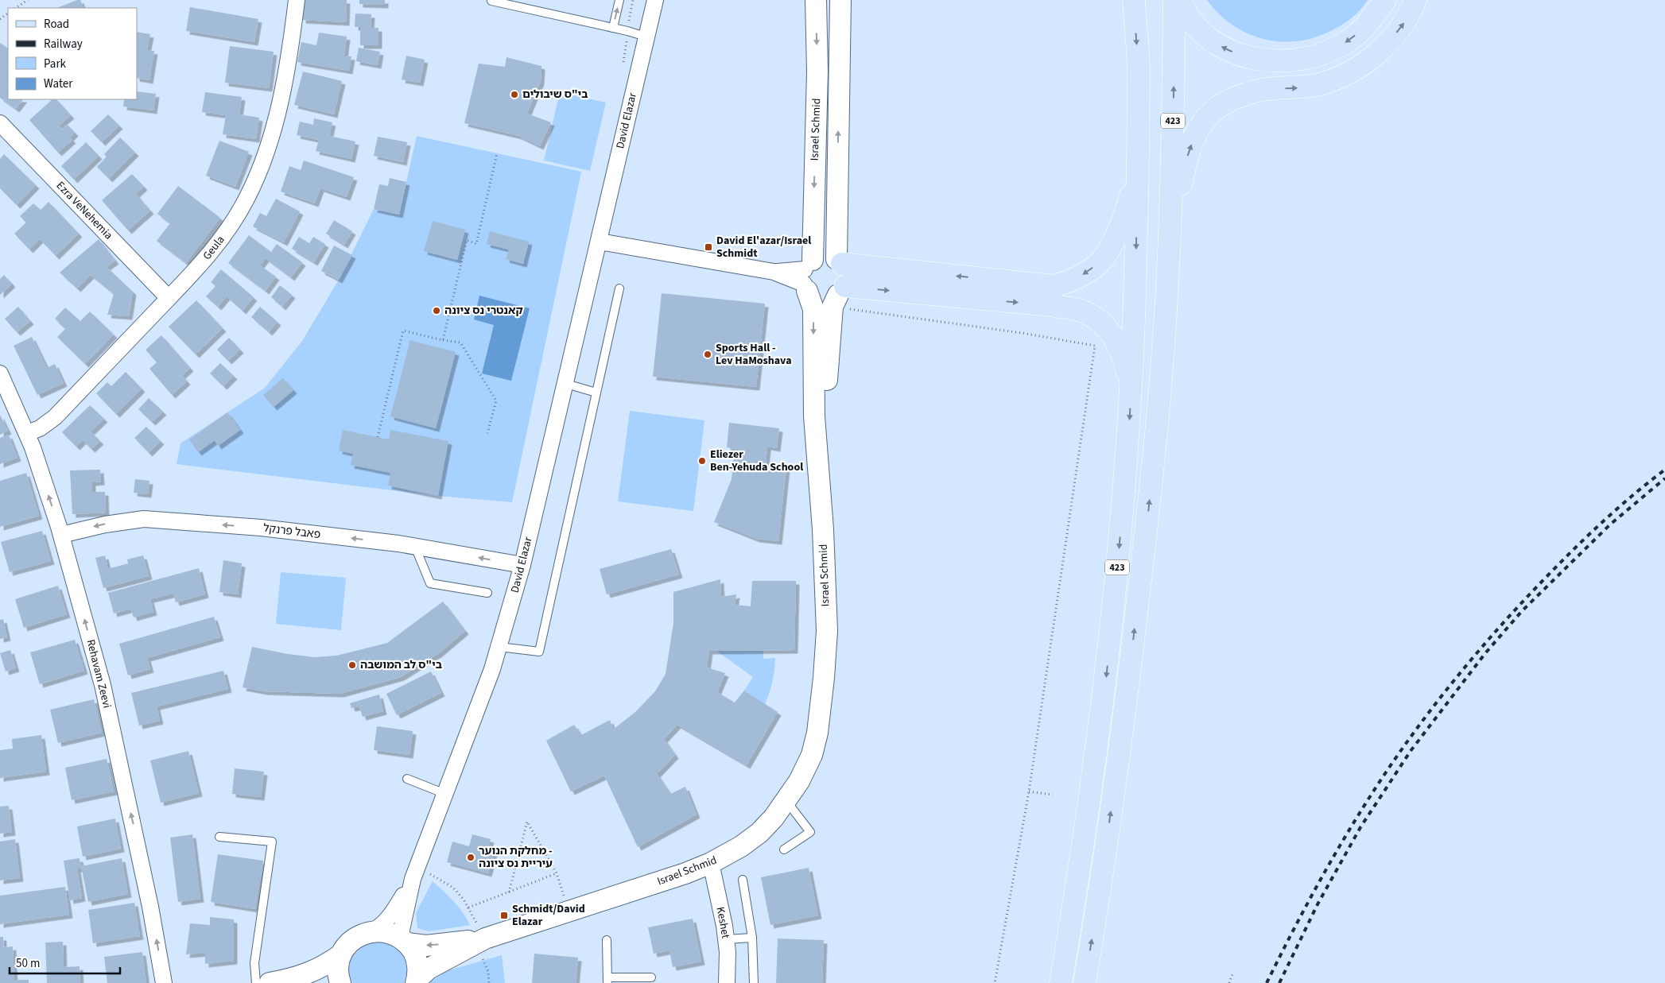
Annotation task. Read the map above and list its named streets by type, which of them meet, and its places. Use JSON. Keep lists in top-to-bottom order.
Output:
{
  "streets": {
    "main road": ["423"],
    "street": [
      "David Elazar",
      "Israel Schmid",
      "Ezra VeNehemia",
      "Geula",
      "פאבל פרנקל",
      "Rehavam Zeevi",
      "Keshet"
    ]
  },
  "crossings": [
    ["David Elazar", "Israel Schmid"],
    ["David Elazar", "פאבל פרנקל"],
    ["Israel Schmid", "Keshet"],
    ["Ezra VeNehemia", "Geula"],
    ["Geula", "Rehavam Zeevi"],
    ["פאבל פרנקל", "Rehavam Zeevi"]
  ],
  "one_way": ["פאבל פרנקל", "Rehavam Zeevi"],
  "places": {
    "other": [
      "בי\"ס שיבולים",
      "קאנטרי נס ציונה",
      "Sports Hall - Lev HaMoshava",
      "Eliezer Ben-Yehuda School",
      "בי\"ס לב המושבה",
      "מחלקת הנוער - עיריית נס ציונה"
    ],
    "transit": ["David El'azar/Israel Schmidt", "Schmidt/David Elazar"]
  },
  "legend": [
    "Road",
    "Railway",
    "Park",
    "Water"
  ],
  "scale_bar": "50 m"
}
